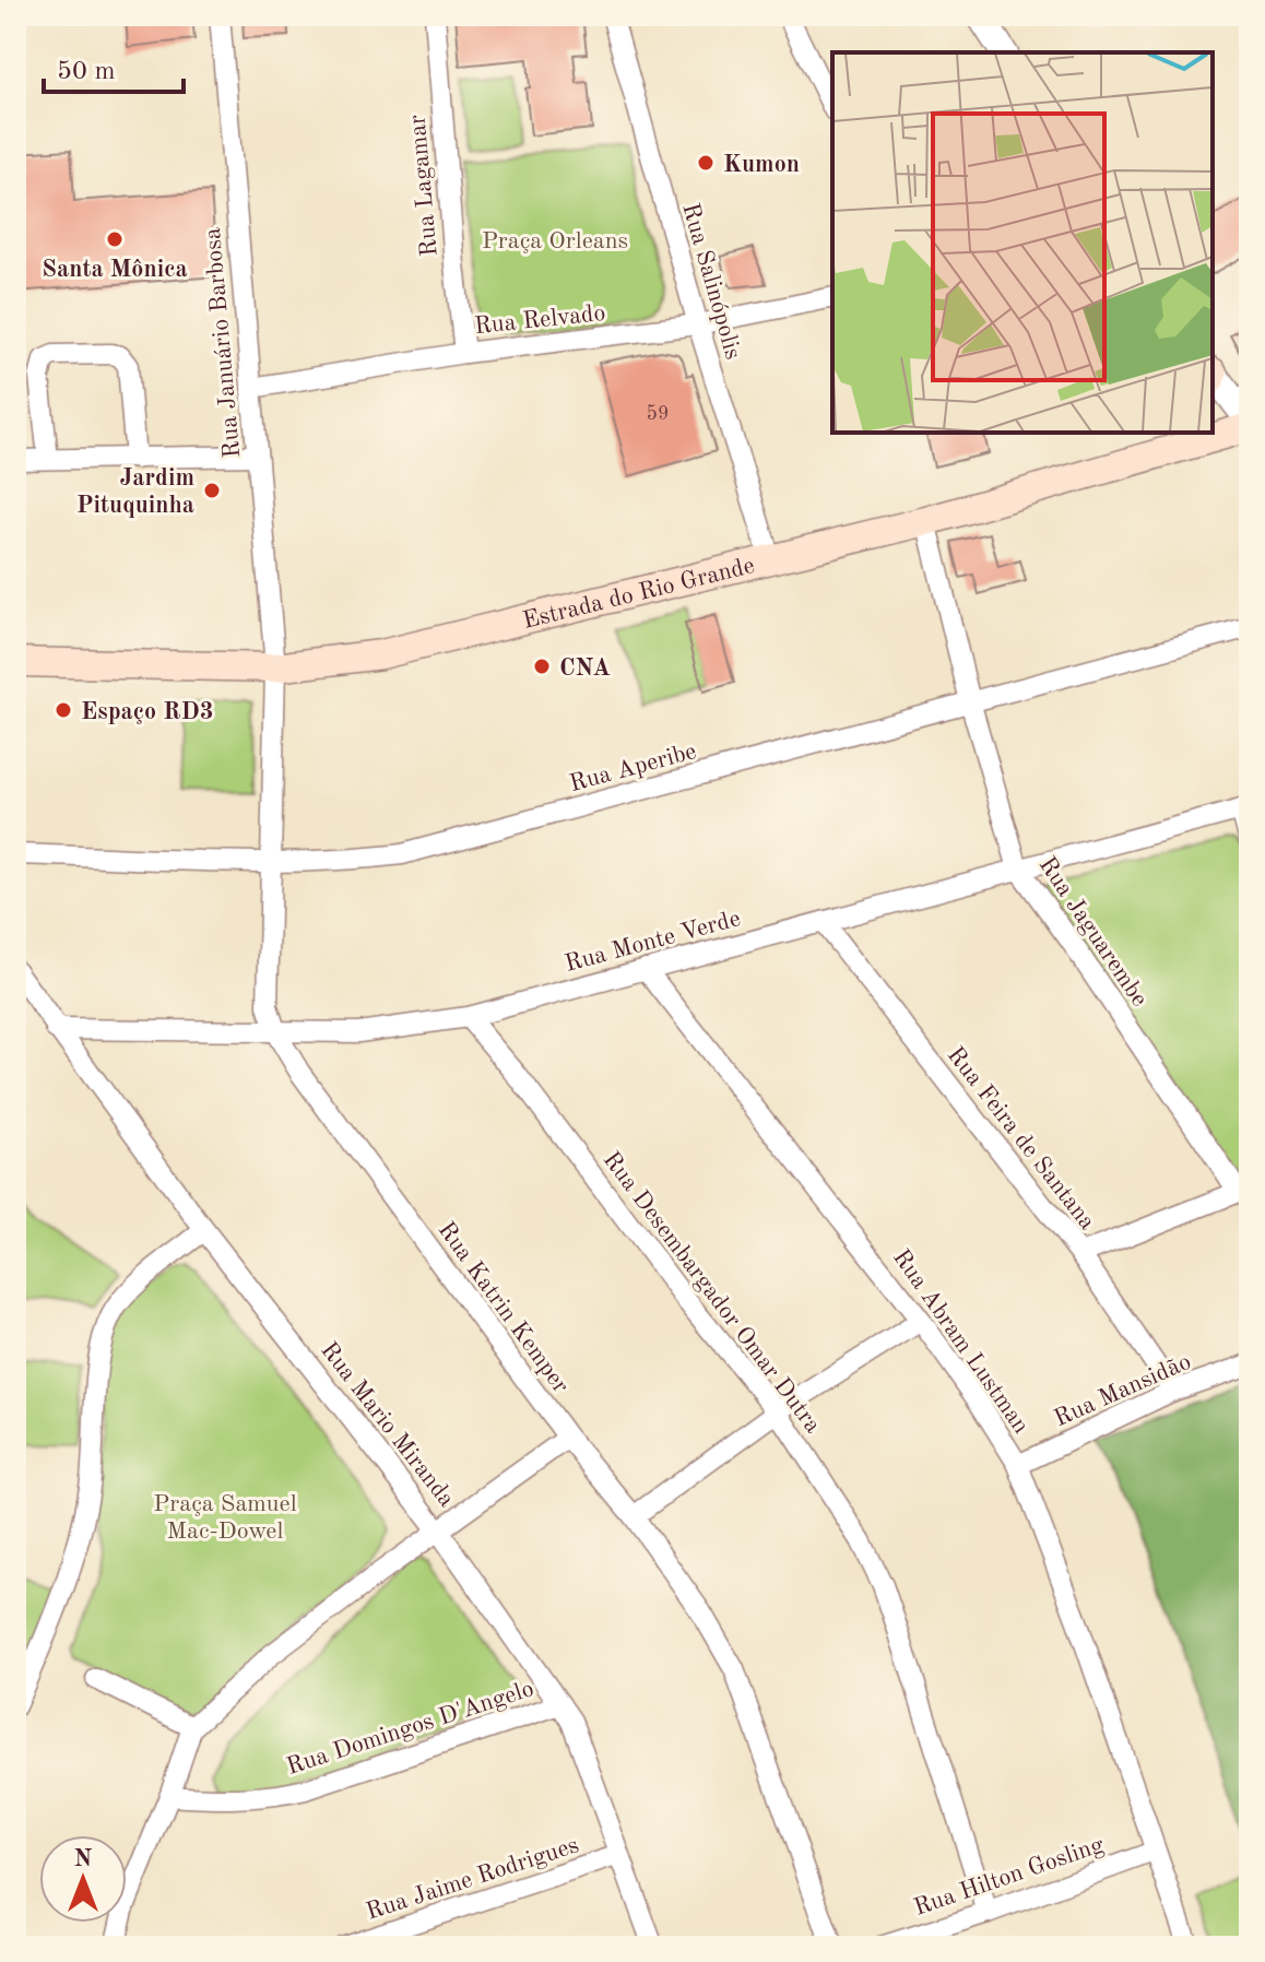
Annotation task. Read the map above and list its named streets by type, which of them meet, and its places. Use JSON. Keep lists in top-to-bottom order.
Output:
{
  "streets": {
    "main road": ["Estrada do Rio Grande"],
    "street": [
      "Rua Lagamar",
      "Rua Salinópolis",
      "Rua Relvado",
      "Rua Januário Barbosa",
      "Rua Aperibe",
      "Rua Jaguarembe",
      "Rua Monte Verde",
      "Rua Feira de Santana",
      "Rua Desembargador Omar Dutra",
      "Rua Katrin Kemper",
      "Rua Abram Lustman",
      "Rua Mansidão",
      "Rua Mario Miranda",
      "Rua Domingos D'Angelo",
      "Rua Hilton Gosling",
      "Rua Jaime Rodrigues"
    ]
  },
  "crossings": [
    ["Rua Lagamar", "Rua Relvado"],
    ["Rua Salinópolis", "Rua Relvado"],
    ["Rua Salinópolis", "Estrada do Rio Grande"],
    ["Rua Relvado", "Rua Januário Barbosa"],
    ["Rua Januário Barbosa", "Estrada do Rio Grande"],
    ["Rua Januário Barbosa", "Rua Katrin Kemper"],
    ["Estrada do Rio Grande", "Rua Jaguarembe"],
    ["Estrada do Rio Grande", "Rua Katrin Kemper"],
    ["Rua Aperibe", "Rua Jaguarembe"],
    ["Rua Aperibe", "Rua Katrin Kemper"],
    ["Rua Jaguarembe", "Rua Monte Verde"],
    ["Rua Monte Verde", "Rua Feira de Santana"],
    ["Rua Monte Verde", "Rua Desembargador Omar Dutra"],
    ["Rua Monte Verde", "Rua Katrin Kemper"],
    ["Rua Monte Verde", "Rua Abram Lustman"],
    ["Rua Monte Verde", "Rua Mario Miranda"],
    ["Rua Feira de Santana", "Rua Mansidão"],
    ["Rua Desembargador Omar Dutra", "Rua Hilton Gosling"],
    ["Rua Abram Lustman", "Rua Mansidão"],
    ["Rua Abram Lustman", "Rua Hilton Gosling"],
    ["Rua Mario Miranda", "Rua Domingos D'Angelo"],
    ["Rua Mario Miranda", "Rua Jaime Rodrigues"]
  ],
  "parks": ["Praça Orleans", "Praça Samuel Mac-Dowel"],
  "places": [
    "Kumon",
    "Santa Mônica",
    "Jardim Pituquinha",
    "CNA",
    "Espaço RD3"
  ],
  "house_numbers": ["59"],
  "scale_bar": "50 m",
  "north": "top"
}
